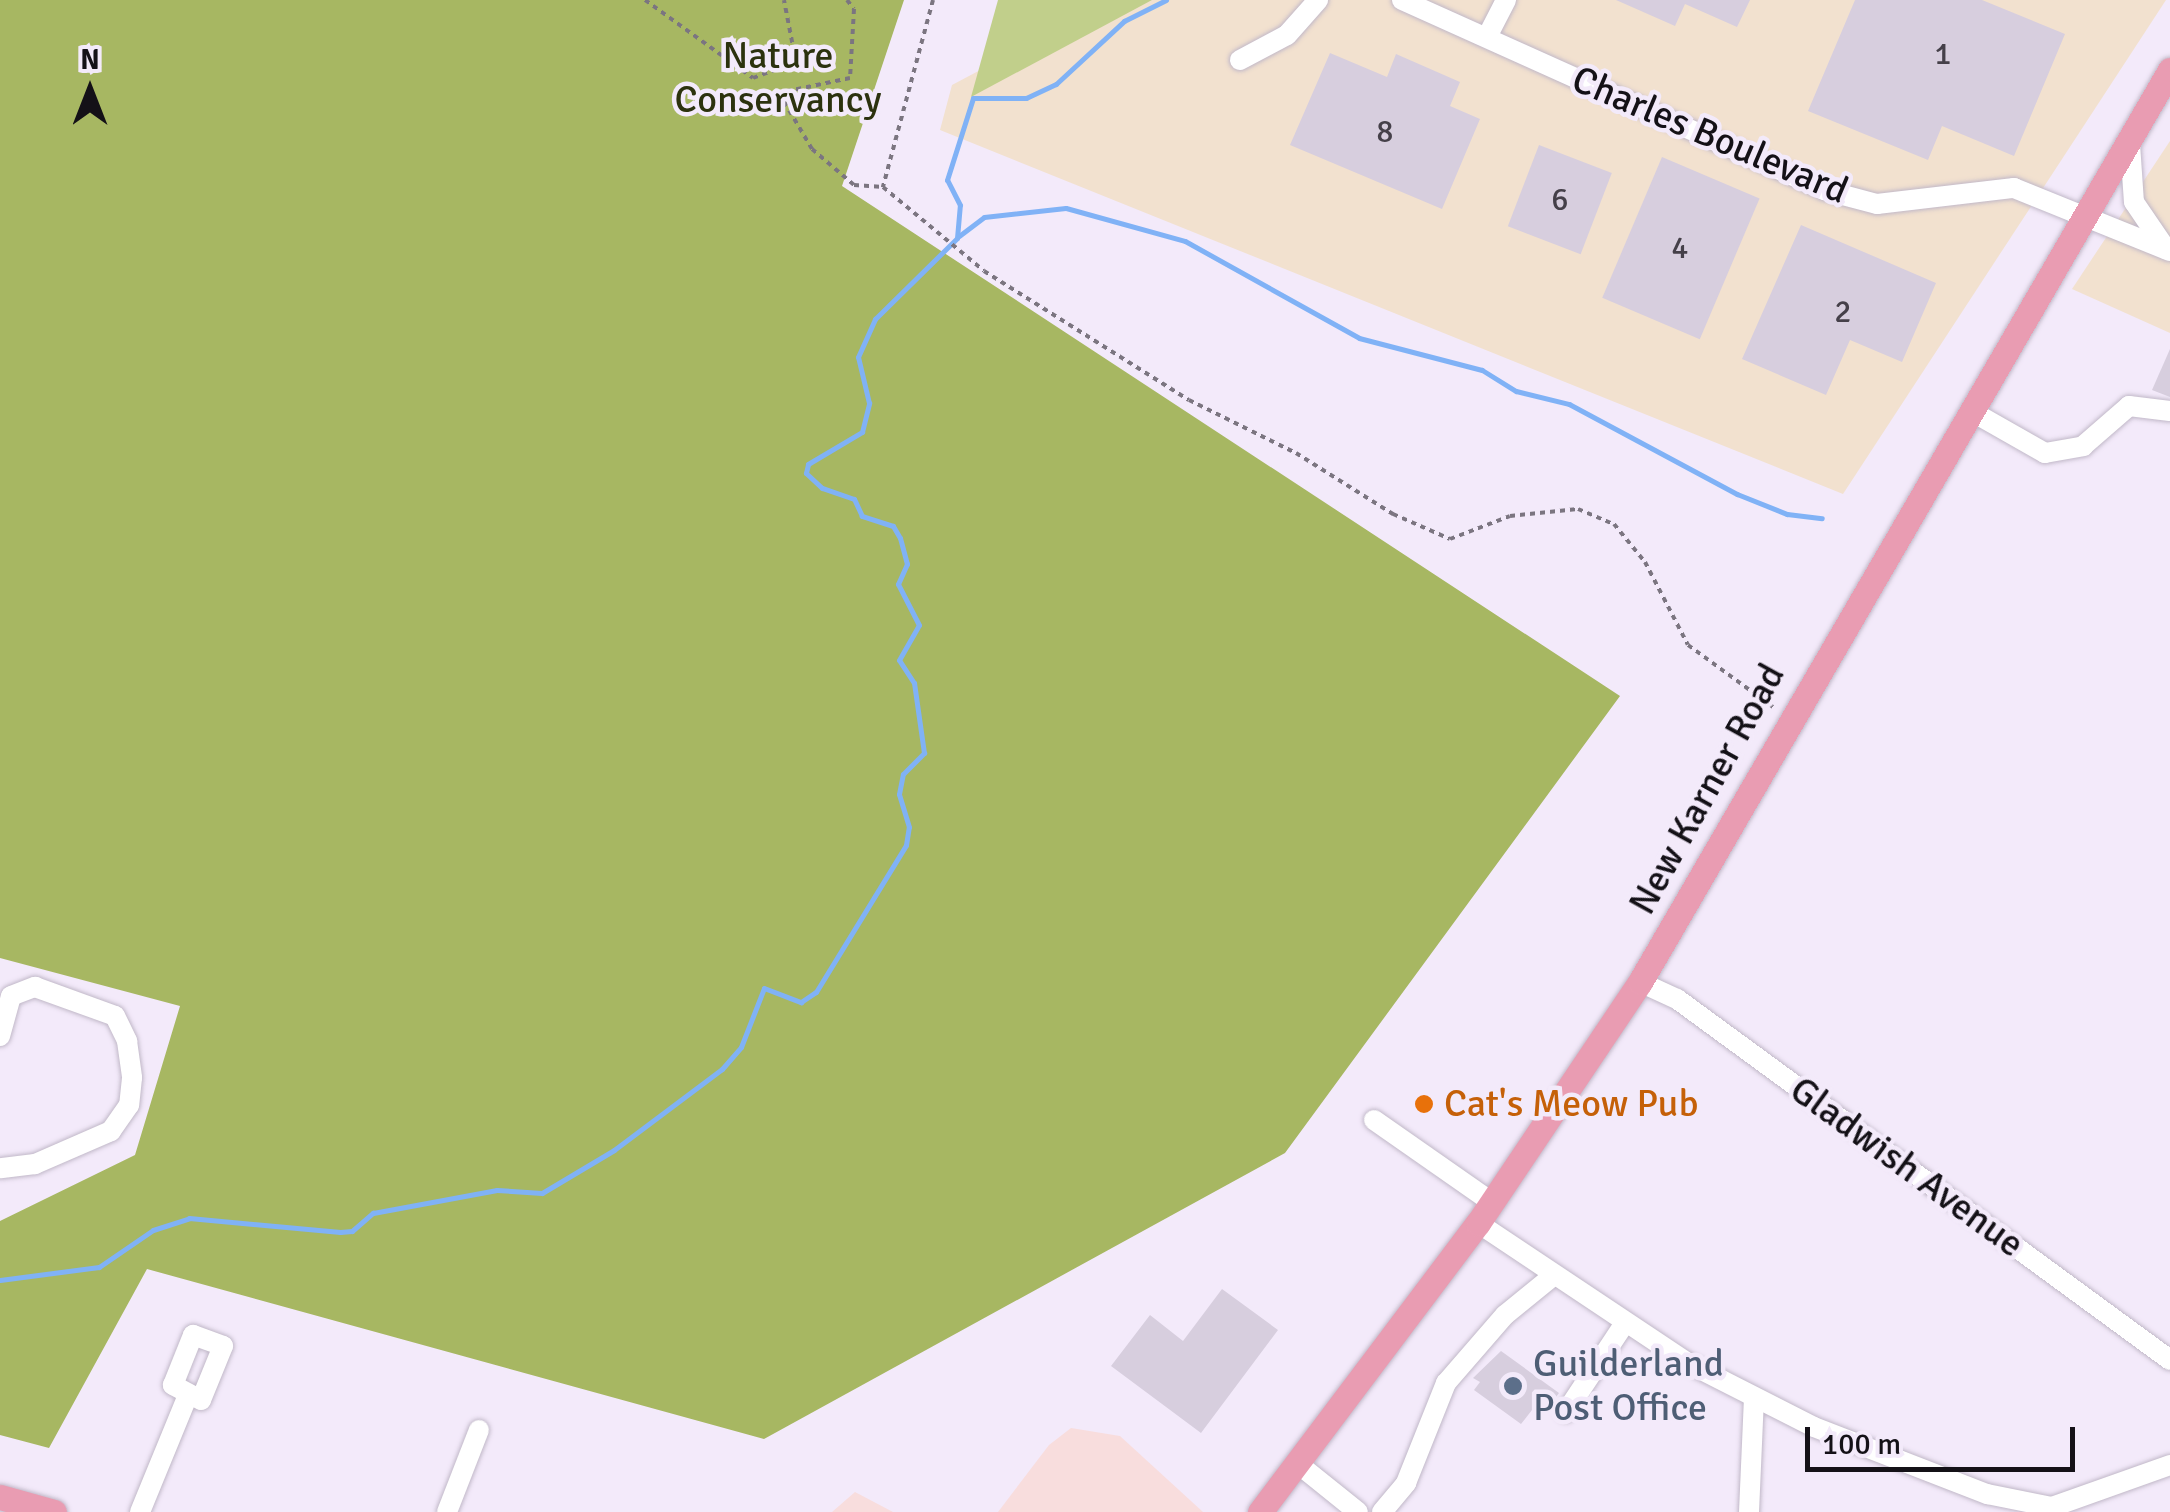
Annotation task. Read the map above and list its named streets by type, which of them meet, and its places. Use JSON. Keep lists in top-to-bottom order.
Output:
{
  "streets": {
    "main road": ["New Karner Road"],
    "street": ["Charles Boulevard", "Gladwish Avenue"]
  },
  "crossings": [
    ["Charles Boulevard", "New Karner Road"],
    ["New Karner Road", "Gladwish Avenue"]
  ],
  "parks": ["Nature Conservancy"],
  "places": ["Cat's Meow Pub", "Guilderland Post Office"],
  "house_numbers": [
    "1",
    "8",
    "6",
    "4",
    "2"
  ],
  "scale_bar": "100 m",
  "north": "top"
}
